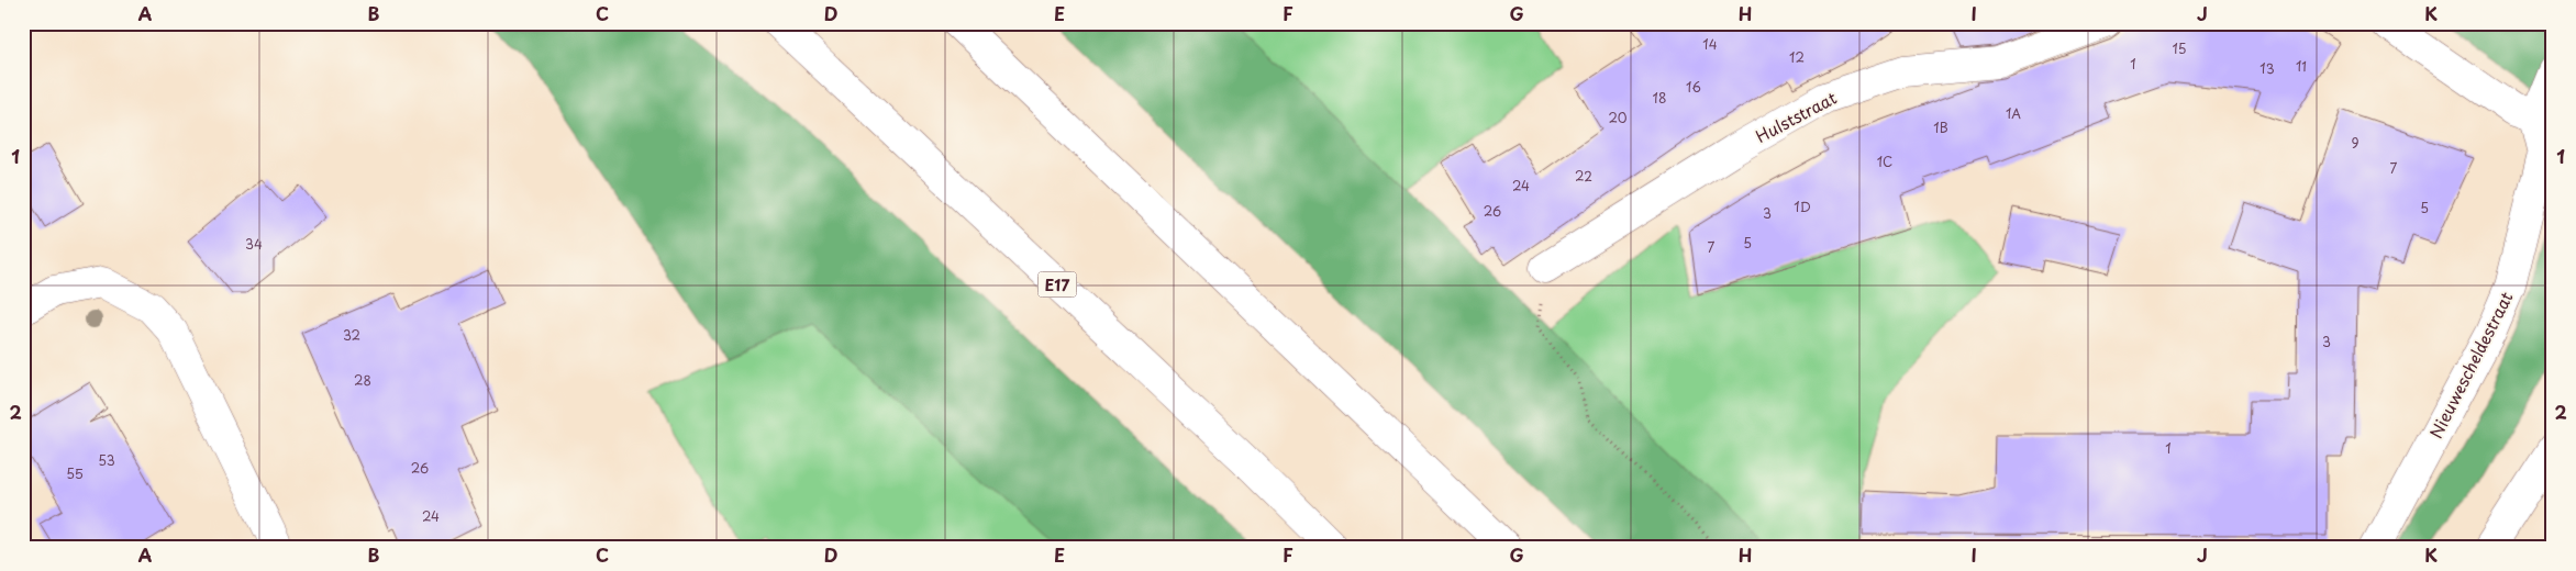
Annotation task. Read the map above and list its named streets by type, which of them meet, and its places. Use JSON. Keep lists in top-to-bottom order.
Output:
{
  "streets": {
    "main road": ["Hulststraat", "E17", "Nieuwescheldestraat"]
  },
  "house_numbers": [
    "14",
    "15",
    "12",
    "1",
    "11",
    "13",
    "16",
    "18",
    "1A",
    "20",
    "1B",
    "9",
    "1C",
    "7",
    "22",
    "24",
    "1D",
    "5",
    "26",
    "3",
    "5",
    "34",
    "7",
    "32",
    "3",
    "28",
    "1",
    "53",
    "26",
    "55",
    "24"
  ],
  "grid": {
    "columns": [
      "A",
      "B",
      "C",
      "D",
      "E",
      "F",
      "G",
      "H",
      "I",
      "J",
      "K"
    ],
    "rows": ["1", "2"]
  }
}
